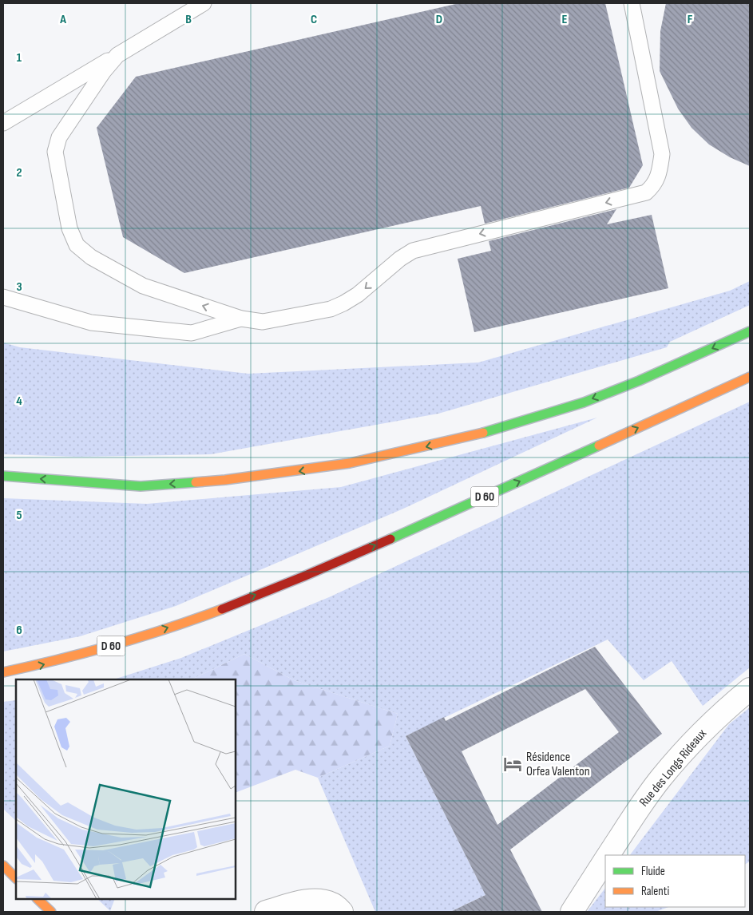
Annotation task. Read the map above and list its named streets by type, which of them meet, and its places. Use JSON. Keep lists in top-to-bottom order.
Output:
{
  "streets": {
    "highway": ["D 60"],
    "street": ["Rue des Longs Rideaux"]
  },
  "places": {
    "hotel": ["Résidence Orfea Valenton"]
  },
  "legend": ["Fluide", "Ralenti"],
  "grid": {
    "columns": [
      "A",
      "B",
      "C",
      "D",
      "E",
      "F"
    ],
    "rows": [
      "1",
      "2",
      "3",
      "4",
      "5",
      "6"
    ]
  }
}
